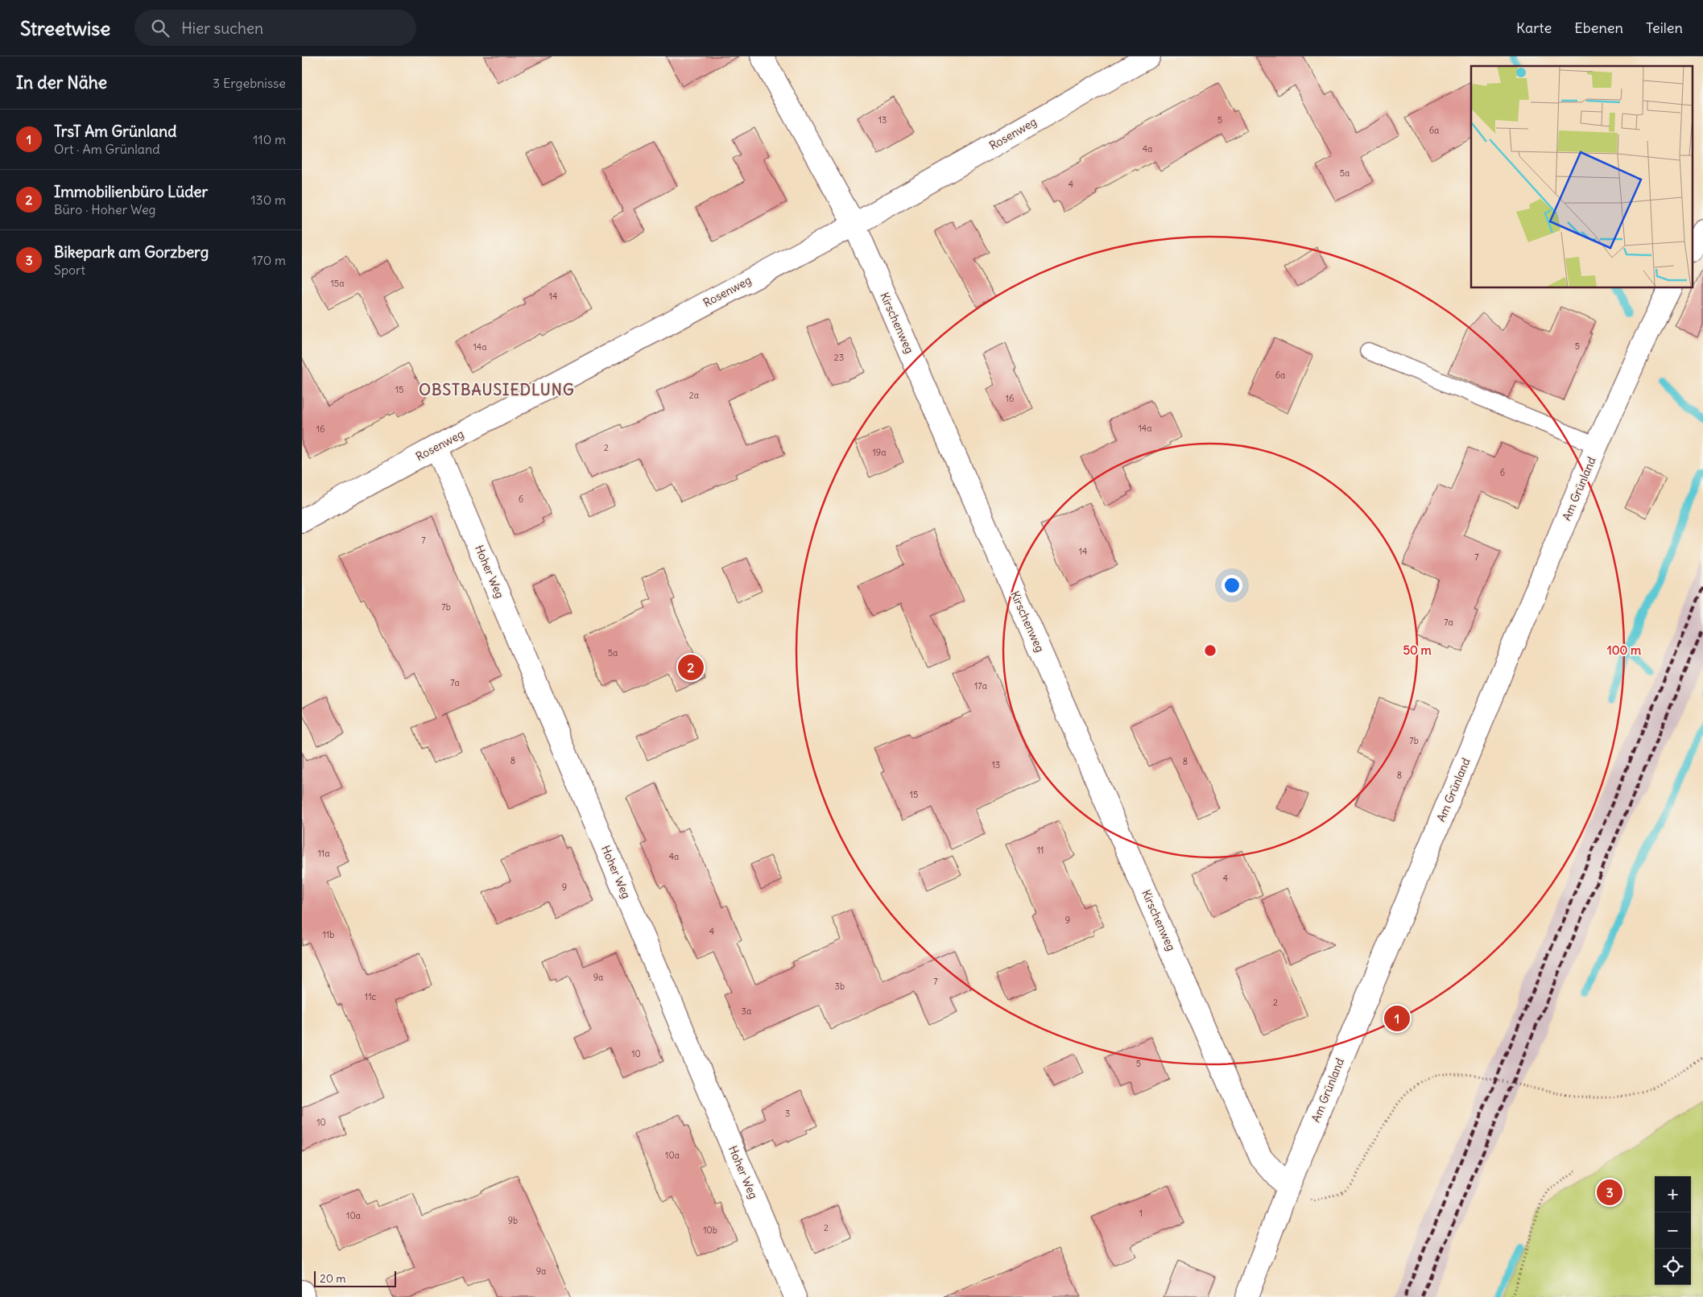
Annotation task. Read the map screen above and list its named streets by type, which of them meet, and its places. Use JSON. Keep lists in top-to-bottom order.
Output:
{
  "streets": {
    "street": [
      "Rosenweg",
      "Kirschenweg",
      "Am Grünland",
      "Hoher Weg"
    ]
  },
  "crossings": [
    ["Rosenweg", "Kirschenweg"],
    ["Rosenweg", "Hoher Weg"],
    ["Kirschenweg", "Am Grünland"]
  ],
  "districts": ["OBSTBAUSIEDLUNG"],
  "house_numbers": [
    "13",
    "5",
    "6a",
    "4a",
    "5a",
    "4",
    "15a",
    "14",
    "5",
    "14a",
    "23",
    "6a",
    "15",
    "2a",
    "16",
    "14a",
    "16",
    "2",
    "19a",
    "6",
    "6",
    "7",
    "14",
    "7",
    "7b",
    "7a",
    "5a",
    "7a",
    "17a",
    "7b",
    "8",
    "8",
    "13",
    "8",
    "15",
    "11",
    "11a",
    "4a",
    "4",
    "9",
    "9",
    "4",
    "11b",
    "9a",
    "7",
    "3b",
    "11c",
    "2",
    "3a",
    "10",
    "5",
    "3",
    "10",
    "10a",
    "1",
    "10a",
    "9b",
    "2",
    "10b",
    "9a"
  ],
  "scale_bar": "20 m",
  "page": {
    "header": "Streetwise",
    "search": "Hier suchen",
    "nav": ["Karte", "Ebenen", "Teilen"],
    "heading": ["In der Nähe", "3 Ergebnisse"],
    "list": [
      {
        "mark": "1",
        "name": "TrsT Am Grünland",
        "note": "Ort · Am Grünland",
        "value": "110 m"
      },
      {
        "mark": "2",
        "name": "Immobilienbüro Lüder",
        "note": "Büro · Hoher Weg",
        "value": "130 m"
      },
      {
        "mark": "3",
        "name": "Bikepark am Gorzberg",
        "note": "Sport",
        "value": "170 m"
      }
    ],
    "pins": ["2", "1", "3"],
    "map_buttons": ["+", "−"],
    "scale": "20 m"
  },
  "rings": ["50 m", "100 m"]
}
